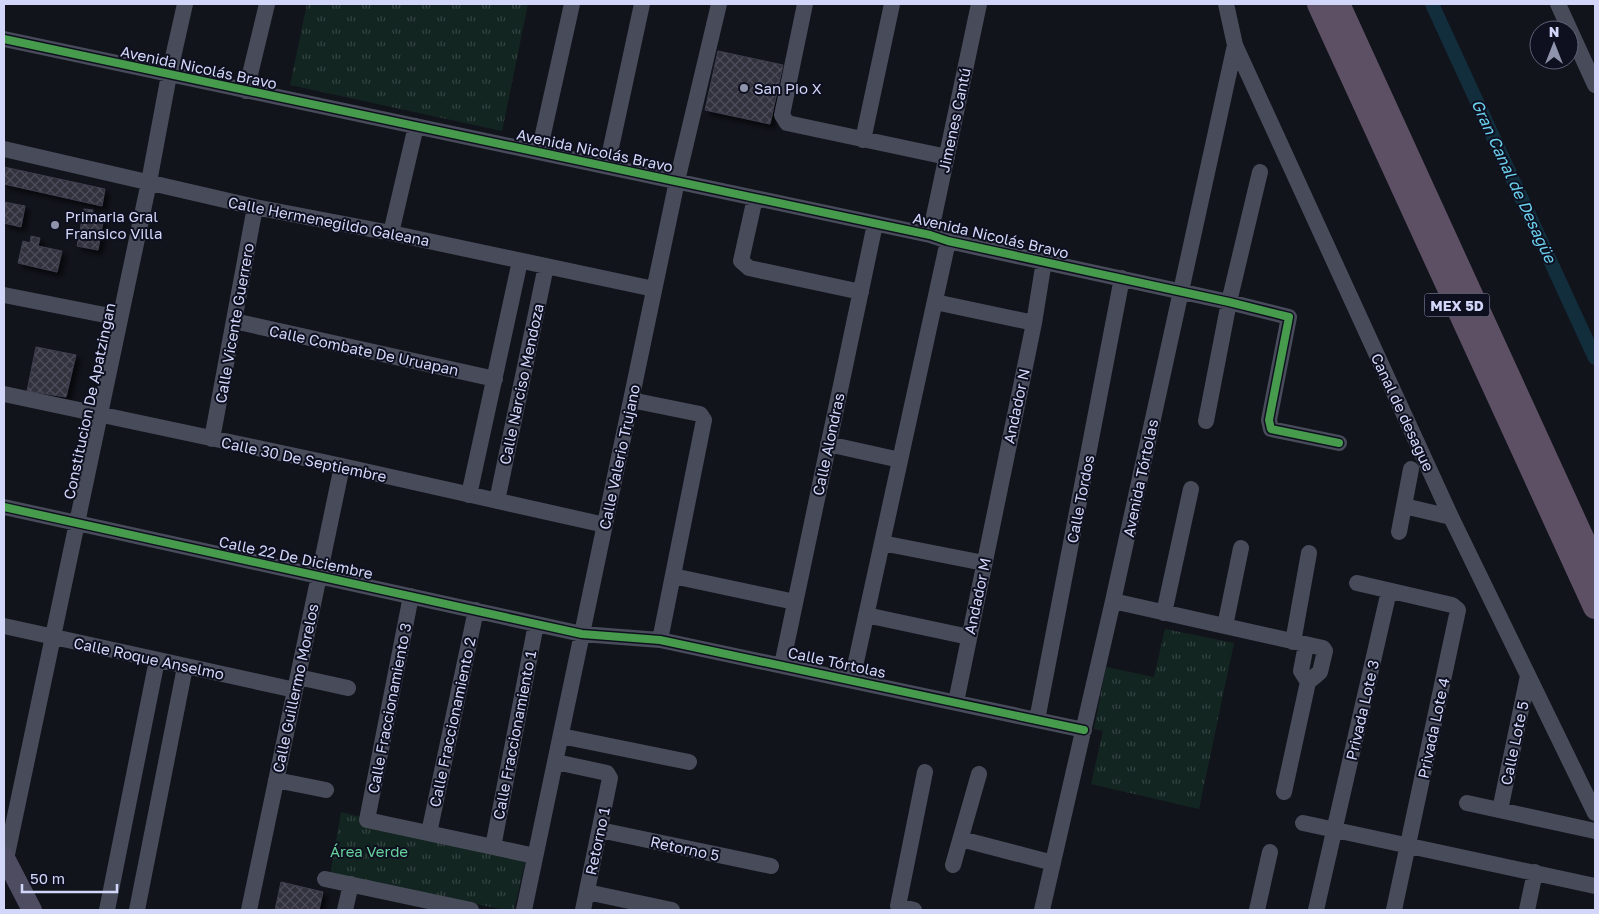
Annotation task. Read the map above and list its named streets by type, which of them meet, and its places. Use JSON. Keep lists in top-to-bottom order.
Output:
{
  "streets": {
    "highway": ["MEX 5D"],
    "street": [
      "Avenida Nicolás Bravo",
      "Jimenes Cantú",
      "Calle Hermenegildo Galeana",
      "Calle Vicente Guerrero",
      "Calle Combate De Uruapan",
      "Calle Narciso Mendoza",
      "Constitucion De Apatzingan",
      "Andador N",
      "Canal de desague",
      "Calle Alondras",
      "Calle Valerio Trujano",
      "Calle 30 De Septiembre",
      "Avenida Tórtolas",
      "Calle Tordos",
      "Calle 22 De Diciembre",
      "Andador M",
      "Calle Roque Anselmo",
      "Calle Tórtolas",
      "Calle Guillermo Morelos",
      "Calle Fraccionamiento 3",
      "Privada Lote 3",
      "Calle Fraccionamiento 2",
      "Privada Lote 4",
      "Calle Fraccionamiento 1",
      "Calle Lote 5",
      "Retorno 1",
      "Retorno 5"
    ]
  },
  "crossings": [
    ["Avenida Nicolás Bravo", "Jimenes Cantú"],
    ["Avenida Nicolás Bravo", "Constitucion De Apatzingan"],
    ["Avenida Nicolás Bravo", "Calle Alondras"],
    ["Avenida Nicolás Bravo", "Calle Valerio Trujano"],
    ["Avenida Nicolás Bravo", "Avenida Tórtolas"],
    ["Avenida Nicolás Bravo", "Calle Tordos"],
    ["Calle Hermenegildo Galeana", "Calle Vicente Guerrero"],
    ["Calle Hermenegildo Galeana", "Calle Narciso Mendoza"],
    ["Calle Hermenegildo Galeana", "Constitucion De Apatzingan"],
    ["Calle Hermenegildo Galeana", "Calle Valerio Trujano"],
    ["Calle Vicente Guerrero", "Calle Combate De Uruapan"],
    ["Calle Vicente Guerrero", "Calle 30 De Septiembre"],
    ["Calle Combate De Uruapan", "Calle Narciso Mendoza"],
    ["Calle Narciso Mendoza", "Calle 30 De Septiembre"],
    ["Constitucion De Apatzingan", "Calle 30 De Septiembre"],
    ["Constitucion De Apatzingan", "Calle 22 De Diciembre"],
    ["Constitucion De Apatzingan", "Calle Roque Anselmo"],
    ["Andador N", "Andador M"],
    ["Canal de desague", "Avenida Tórtolas"],
    ["Canal de desague", "Calle Lote 5"],
    ["Calle Alondras", "Calle Tórtolas"],
    ["Calle Valerio Trujano", "Calle 30 De Septiembre"],
    ["Calle Valerio Trujano", "Calle 22 De Diciembre"],
    ["Calle Valerio Trujano", "Calle Tórtolas"],
    ["Calle Valerio Trujano", "Retorno 1"],
    ["Calle 30 De Septiembre", "Calle Guillermo Morelos"],
    ["Avenida Tórtolas", "Calle Tórtolas"],
    ["Calle Tordos", "Calle Tórtolas"],
    ["Calle 22 De Diciembre", "Calle Tórtolas"],
    ["Calle 22 De Diciembre", "Calle Guillermo Morelos"],
    ["Calle 22 De Diciembre", "Calle Fraccionamiento 3"],
    ["Calle 22 De Diciembre", "Calle Fraccionamiento 2"],
    ["Calle 22 De Diciembre", "Calle Fraccionamiento 1"],
    ["Andador M", "Calle Tórtolas"],
    ["Calle Roque Anselmo", "Calle Guillermo Morelos"],
    ["Calle Fraccionamiento 3", "Calle Fraccionamiento 2"],
    ["Privada Lote 3", "Privada Lote 4"],
    ["Retorno 1", "Retorno 5"]
  ],
  "water": ["Gran Canal de Desagüe"],
  "parks": ["Área Verde"],
  "places": ["San Pio X", "Primaria Gral Fransico Villa"],
  "scale_bar": "50 m",
  "north": "top"
}
